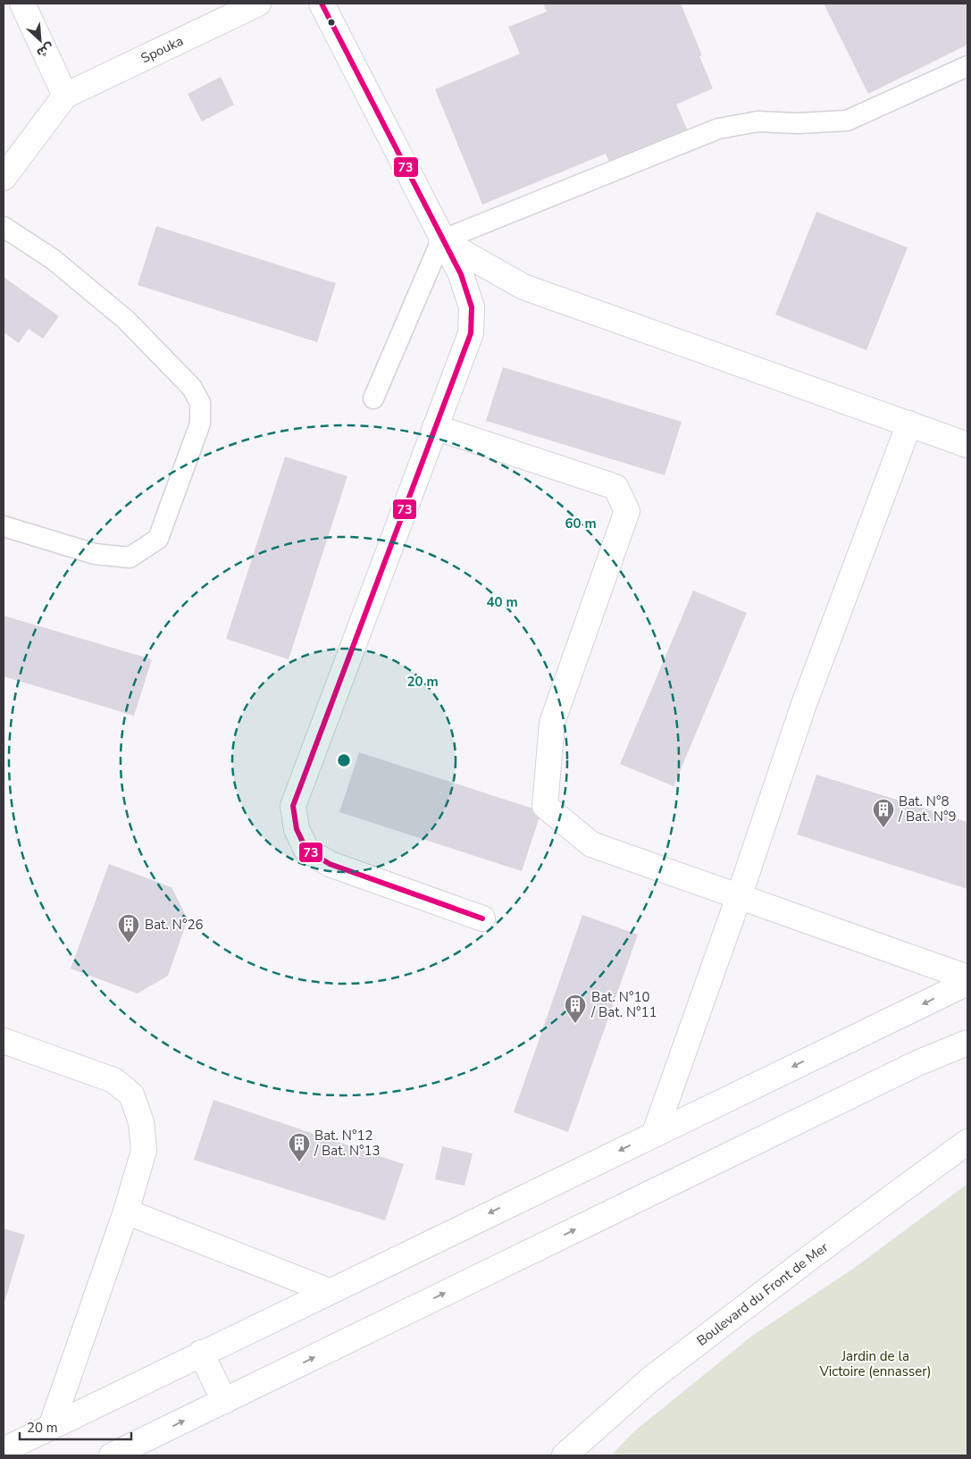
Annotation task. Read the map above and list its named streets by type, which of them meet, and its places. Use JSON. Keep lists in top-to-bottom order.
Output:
{
  "streets": {
    "street": ["Spouka", "Boulevard du Front de Mer"]
  },
  "parks": ["Jardin de la Victoire (ennasser)"],
  "places": {
    "building": [
      "Bat. N°8 / Bat. N°9",
      "Bat. N°26",
      "Bat. N°10 / Bat. N°11",
      "Bat. N°12 / Bat. N°13"
    ]
  },
  "lines": ["transit line 73"],
  "scale_bar": "20 m",
  "north": "bottom right",
  "rings": ["60 m", "40 m", "20 m"]
}
